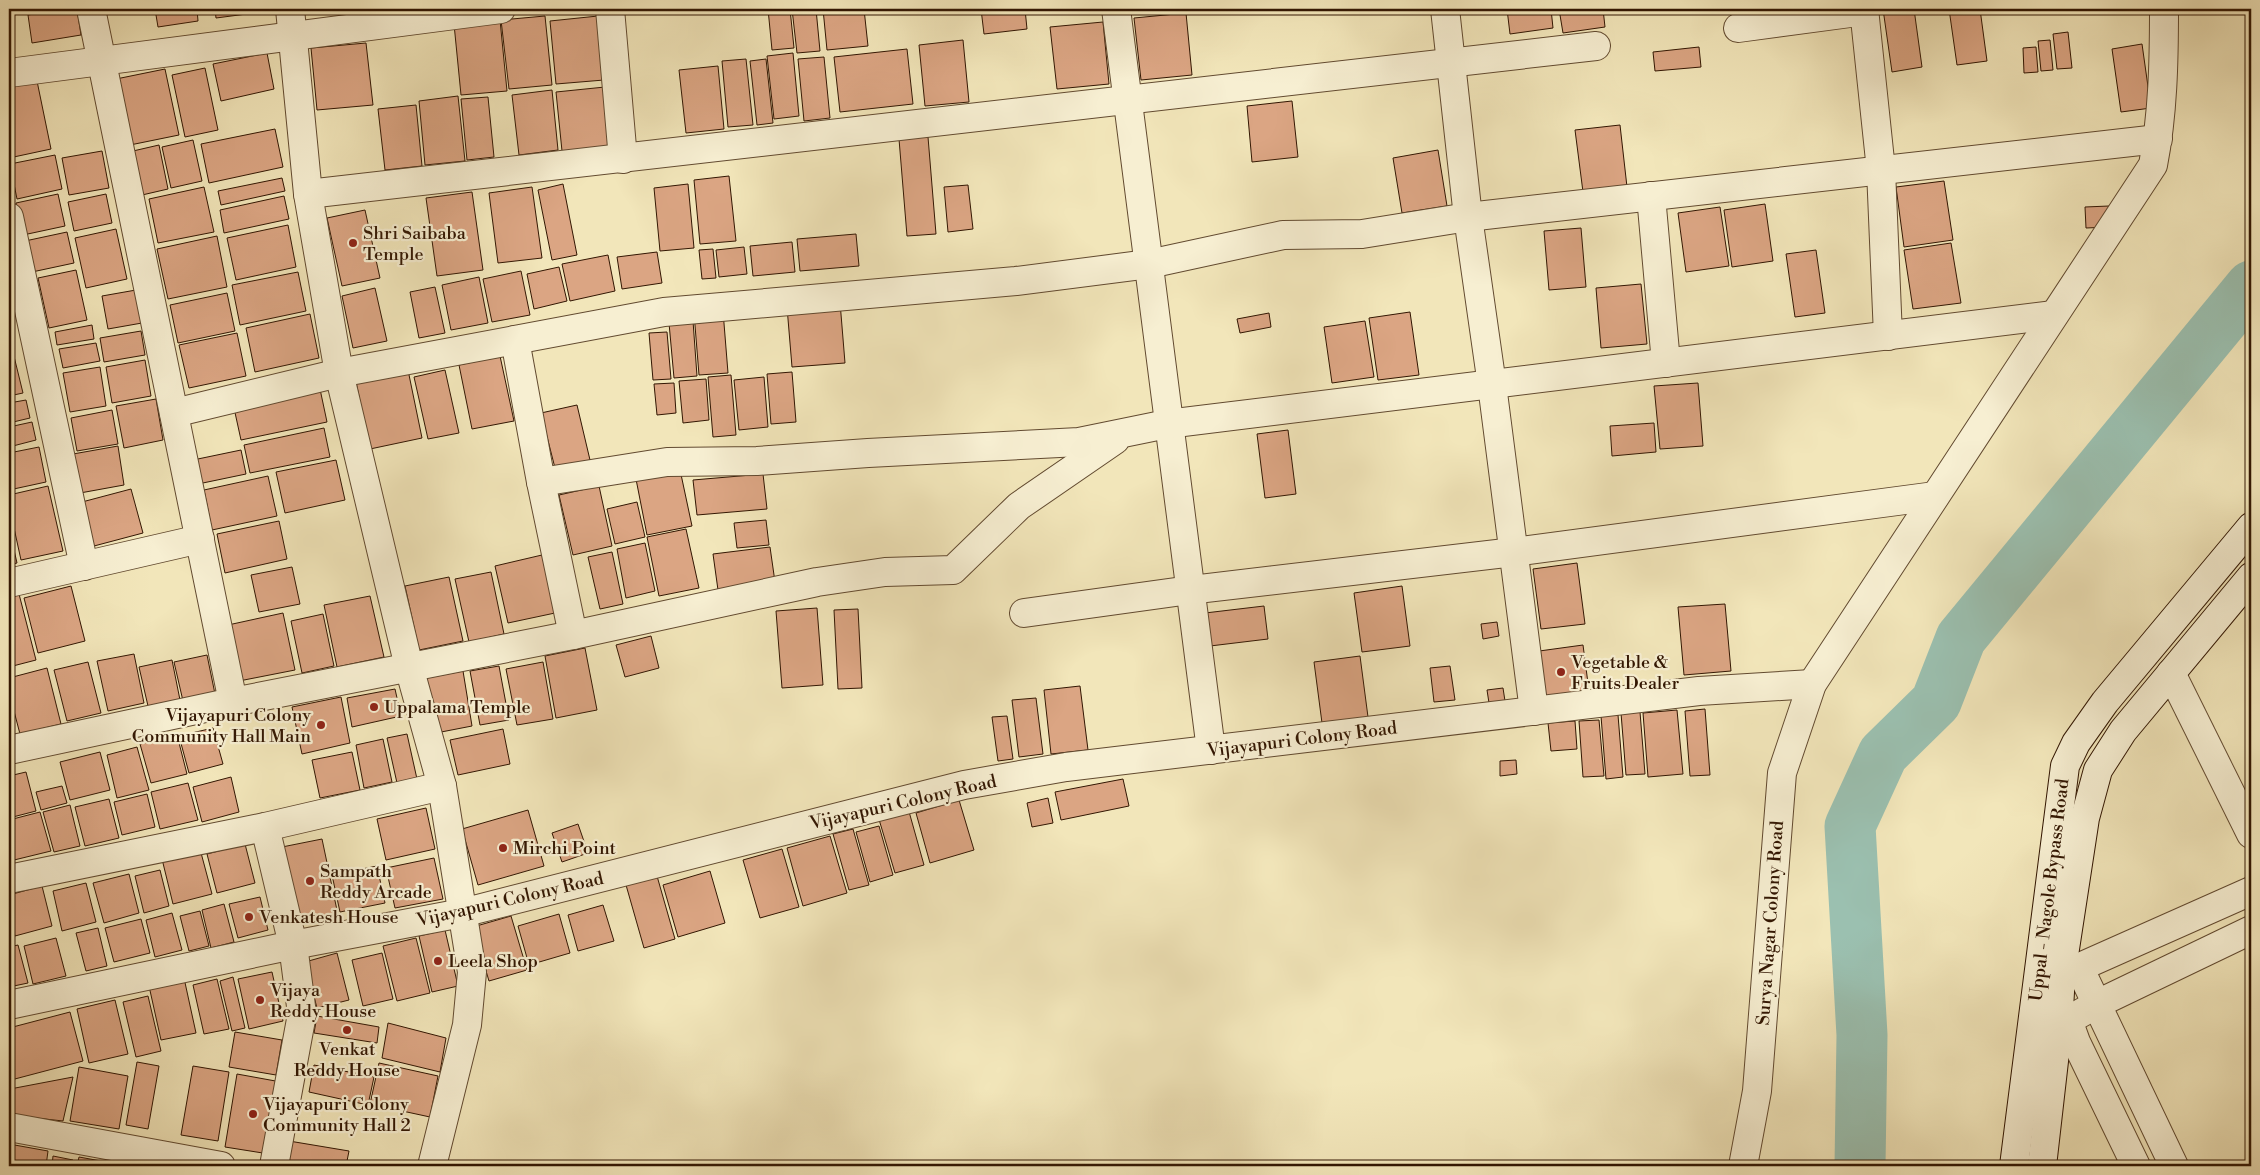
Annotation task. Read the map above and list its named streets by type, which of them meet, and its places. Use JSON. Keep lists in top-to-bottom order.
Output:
{
  "streets": {
    "street": ["Vijayapuri Colony Road", "Uppal - Nagole Bypass Road", "Surya Nagar Colony Road"]
  },
  "crossings": [
    ["Vijayapuri Colony Road", "Surya Nagar Colony Road"]
  ],
  "places": [
    "Shri Saibaba Temple",
    "Vegetable & Fruits Dealer",
    "Uppalama Temple",
    "Vijayapuri Colony Community Hall Main",
    "Mirchi Point",
    "Sampath Reddy Arcade",
    "Venkatesh House",
    "Leela Shop",
    "Vijaya Reddy House",
    "Venkat Reddy House",
    "Vijayapuri Colony Community Hall 2"
  ]
}
